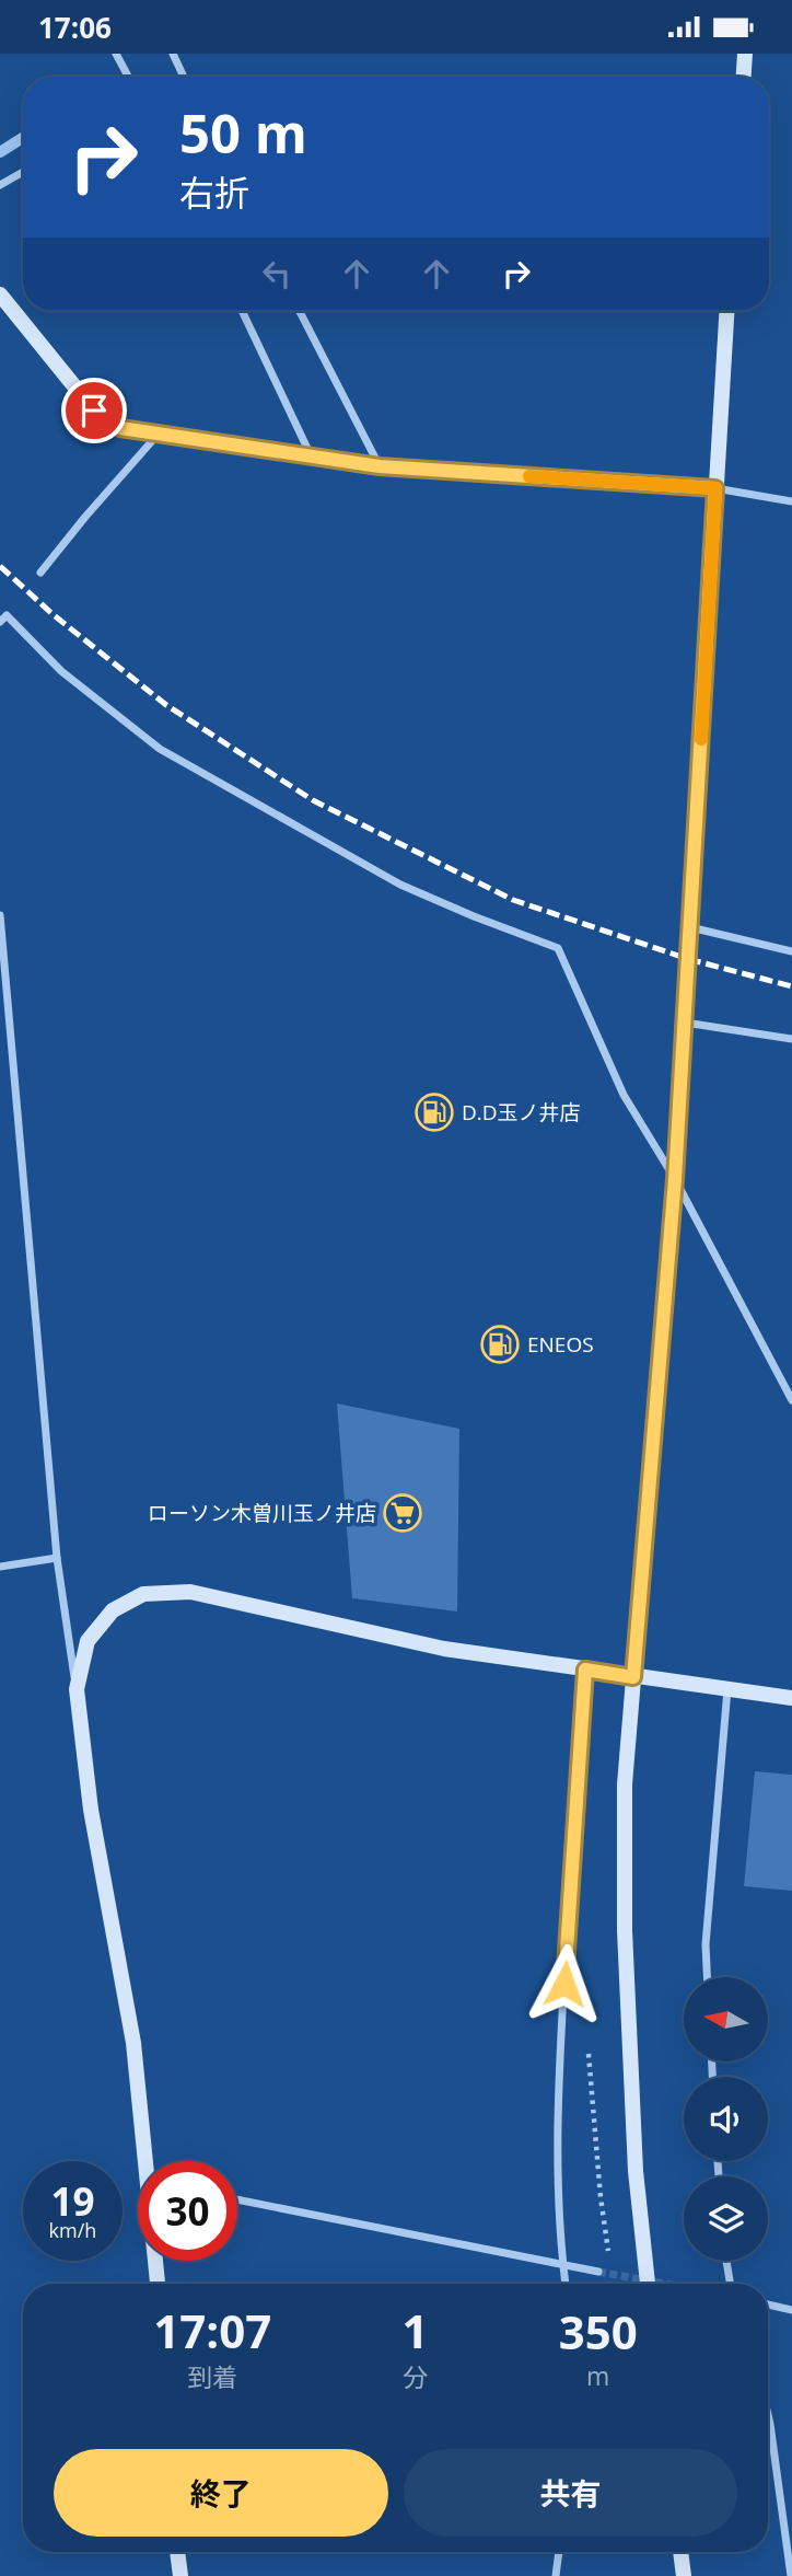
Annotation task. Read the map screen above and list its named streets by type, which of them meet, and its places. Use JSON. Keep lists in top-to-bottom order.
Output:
{
  "places": {
    "fuel station": ["D.D玉ノ井店", "ENEOS"],
    "supermarket": ["ローソン木曽川玉ノ井店"]
  },
  "north": "left",
  "page": {
    "status": "17:06",
    "turn": ["50 m", "右折"],
    "speed": "19 km/h",
    "limit": "30",
    "eta": [
      "17:07",
      "到着",
      "1",
      "分",
      "350",
      "m"
    ],
    "buttons": ["終了", "共有"]
  }
}
